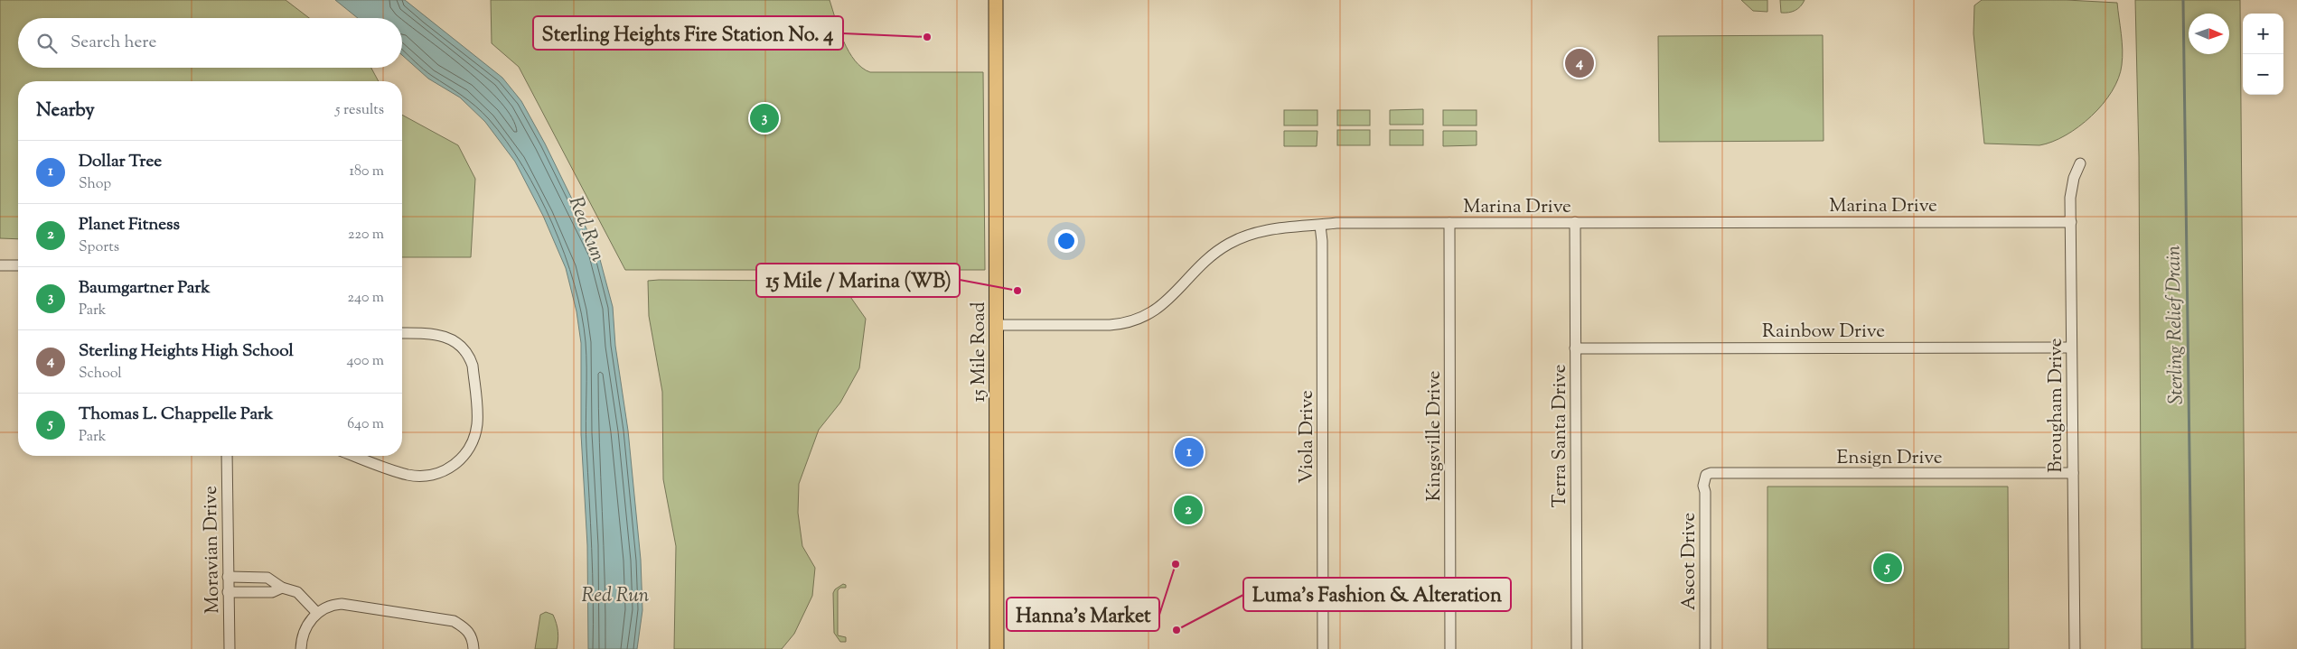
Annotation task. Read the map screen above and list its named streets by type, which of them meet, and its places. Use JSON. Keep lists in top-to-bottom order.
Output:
{
  "streets": {
    "main road": ["15 Mile Road"],
    "street": [
      "Marina Drive",
      "Rainbow Drive",
      "Brougham Drive",
      "Kingsville Drive",
      "Terra Santa Drive",
      "Viola Drive",
      "Ensign Drive",
      "Moravian Drive",
      "Ascot Drive"
    ]
  },
  "crossings": [
    ["Marina Drive", "15 Mile Road"],
    ["Marina Drive", "Brougham Drive"],
    ["Marina Drive", "Kingsville Drive"],
    ["Marina Drive", "Terra Santa Drive"],
    ["Marina Drive", "Viola Drive"],
    ["Rainbow Drive", "Brougham Drive"],
    ["Rainbow Drive", "Terra Santa Drive"],
    ["Brougham Drive", "Ensign Drive"],
    ["Ensign Drive", "Ascot Drive"]
  ],
  "water": ["Red Run", "Sterling Relief Drain"],
  "places": [
    "Sterling Heights Fire Station No. 4",
    "15 Mile / Marina (WB)",
    "Hanna’s Market",
    "Luma's Fashion & Alteration"
  ],
  "north": "right",
  "page": {
    "map_buttons": ["+", "−"],
    "search": "Search here",
    "pins": [
      "4",
      "3",
      "1",
      "2",
      "5"
    ],
    "heading": ["Nearby", "5 results"],
    "list": [
      {
        "mark": "1",
        "name": "Dollar Tree",
        "note": "Shop",
        "value": "180 m"
      },
      {
        "mark": "2",
        "name": "Planet Fitness",
        "note": "Sports",
        "value": "220 m"
      },
      {
        "mark": "3",
        "name": "Baumgartner Park",
        "note": "Park",
        "value": "240 m"
      },
      {
        "mark": "4",
        "name": "Sterling Heights High School",
        "note": "School",
        "value": "400 m"
      },
      {
        "mark": "5",
        "name": "Thomas L. Chappelle Park",
        "note": "Park",
        "value": "640 m"
      }
    ]
  }
}
